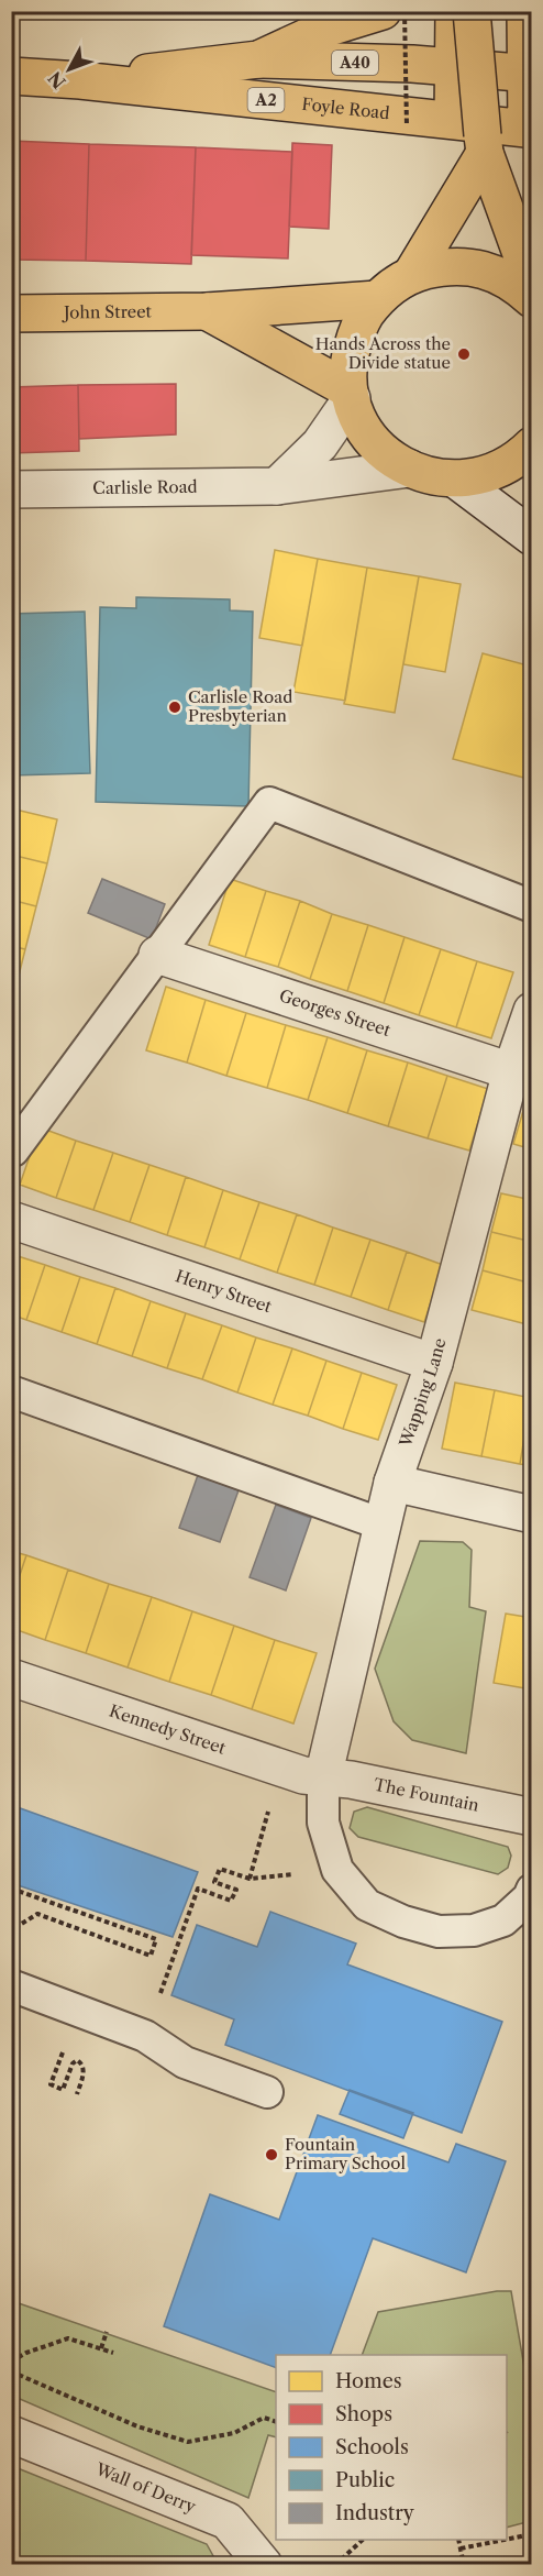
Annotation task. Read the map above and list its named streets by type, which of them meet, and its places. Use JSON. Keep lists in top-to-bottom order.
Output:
{
  "streets": {
    "main road": [
      "A40",
      "A2",
      "Foyle Road",
      "John Street"
    ],
    "street": [
      "Carlisle Road",
      "Georges Street",
      "Henry Street",
      "Wapping Lane",
      "Kennedy Street",
      "The Fountain",
      "Wall of Derry"
    ]
  },
  "crossings": [
    ["A2", "Foyle Road"],
    ["Georges Street", "Wapping Lane"],
    ["Henry Street", "Wapping Lane"],
    ["Wapping Lane", "Kennedy Street"],
    ["Wapping Lane", "The Fountain"],
    ["Kennedy Street", "The Fountain"]
  ],
  "places": ["Hands Across the Divide statue", "Carlisle Road Presbyterian", "Fountain Primary School"],
  "legend": [
    "Homes",
    "Shops",
    "Schools",
    "Public",
    "Industry"
  ],
  "north": "bottom left"
}
